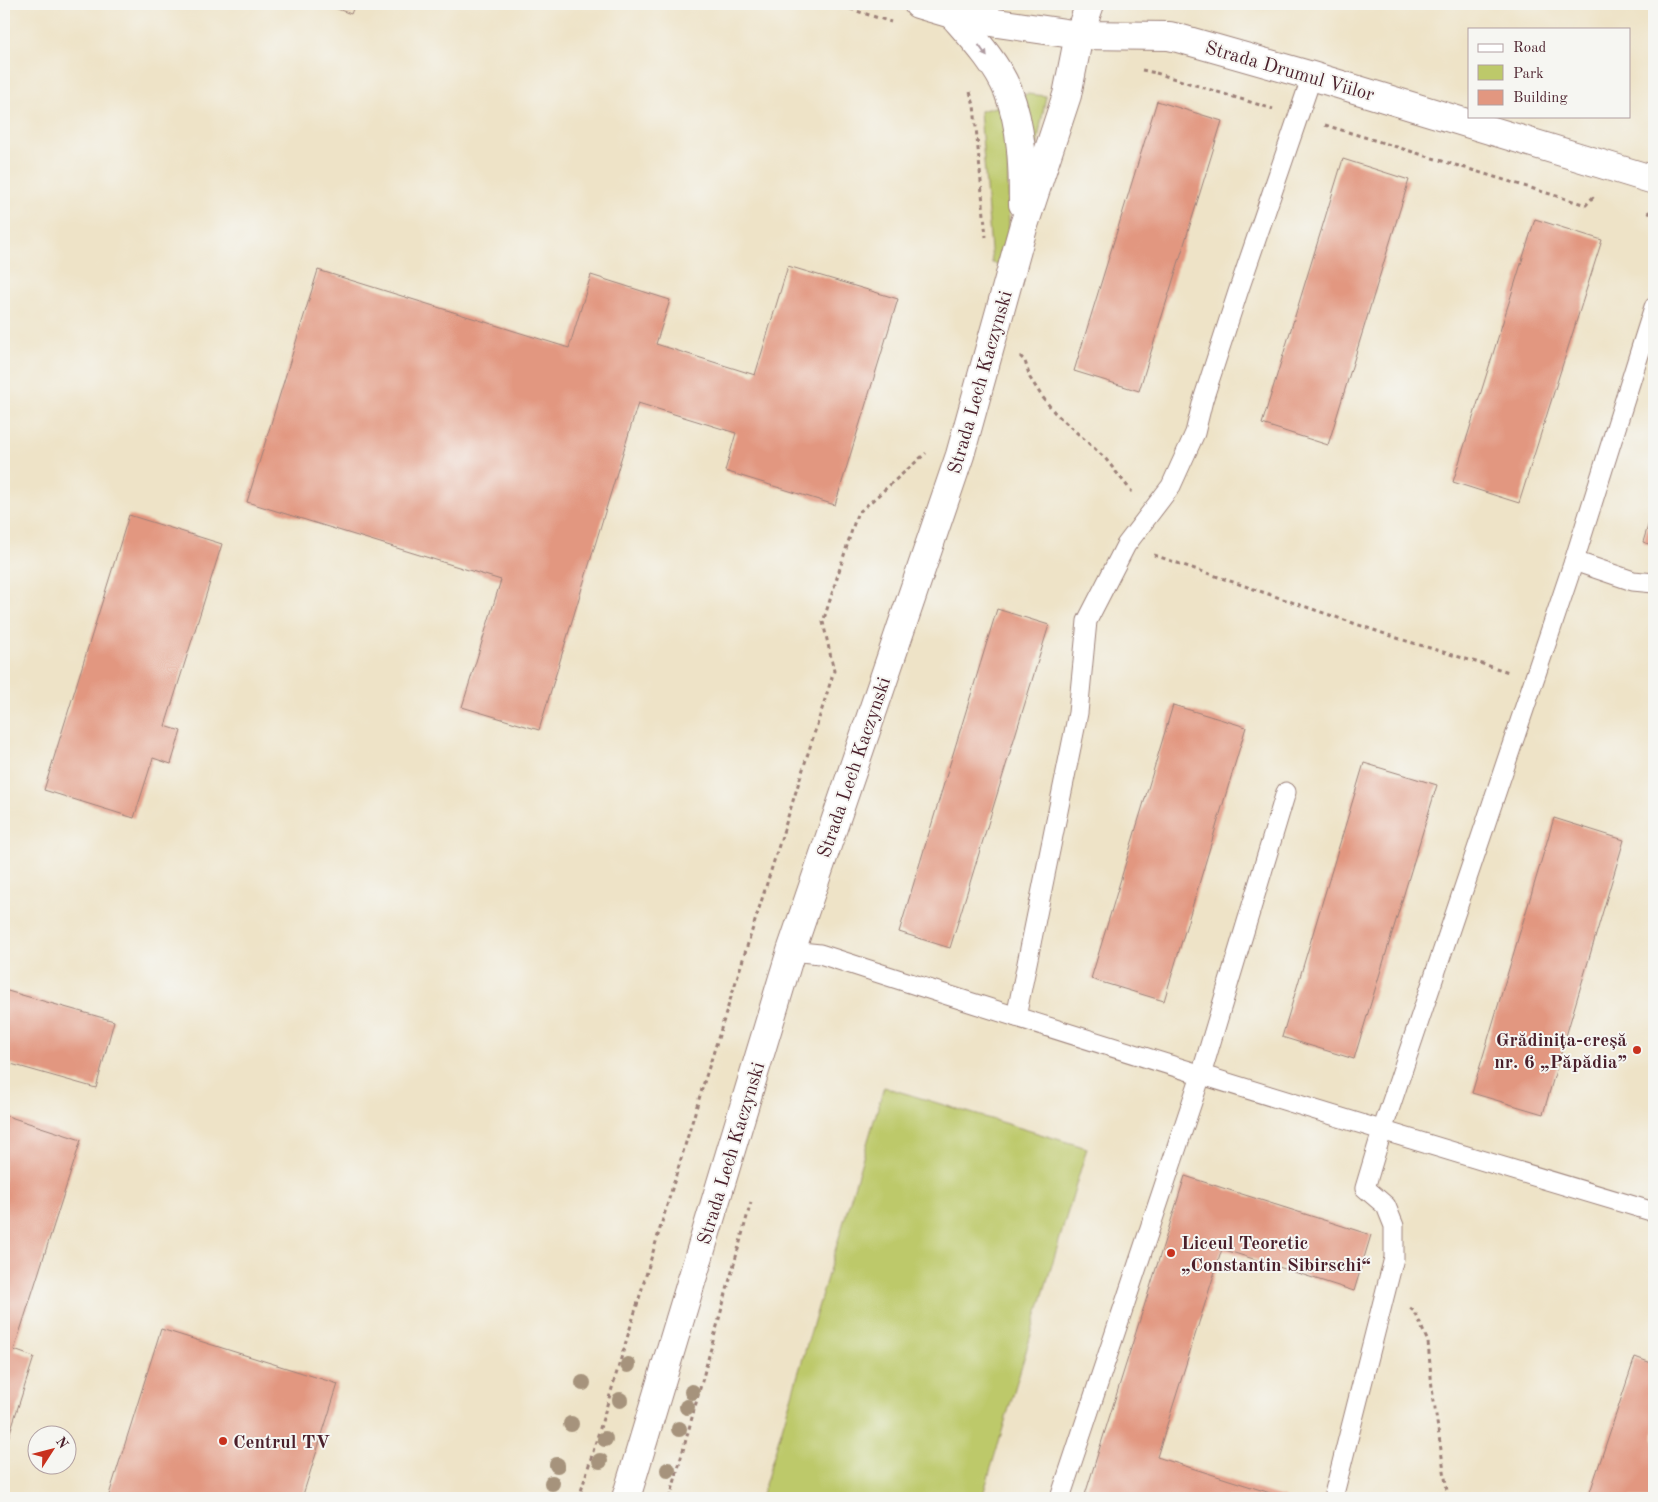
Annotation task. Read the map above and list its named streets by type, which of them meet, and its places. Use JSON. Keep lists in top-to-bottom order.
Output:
{
  "streets": {
    "street": ["Strada Drumul Viilor", "Strada Lech Kaczynski"]
  },
  "crossings": [
    ["Strada Drumul Viilor", "Strada Lech Kaczynski"]
  ],
  "places": ["Grădinița-creșă nr. 6 „Păpădia”", "Liceul Teoretic „Constantin Sibirschi“", "Centrul TV"],
  "legend": ["Road", "Park", "Building"],
  "north": "top right"
}
